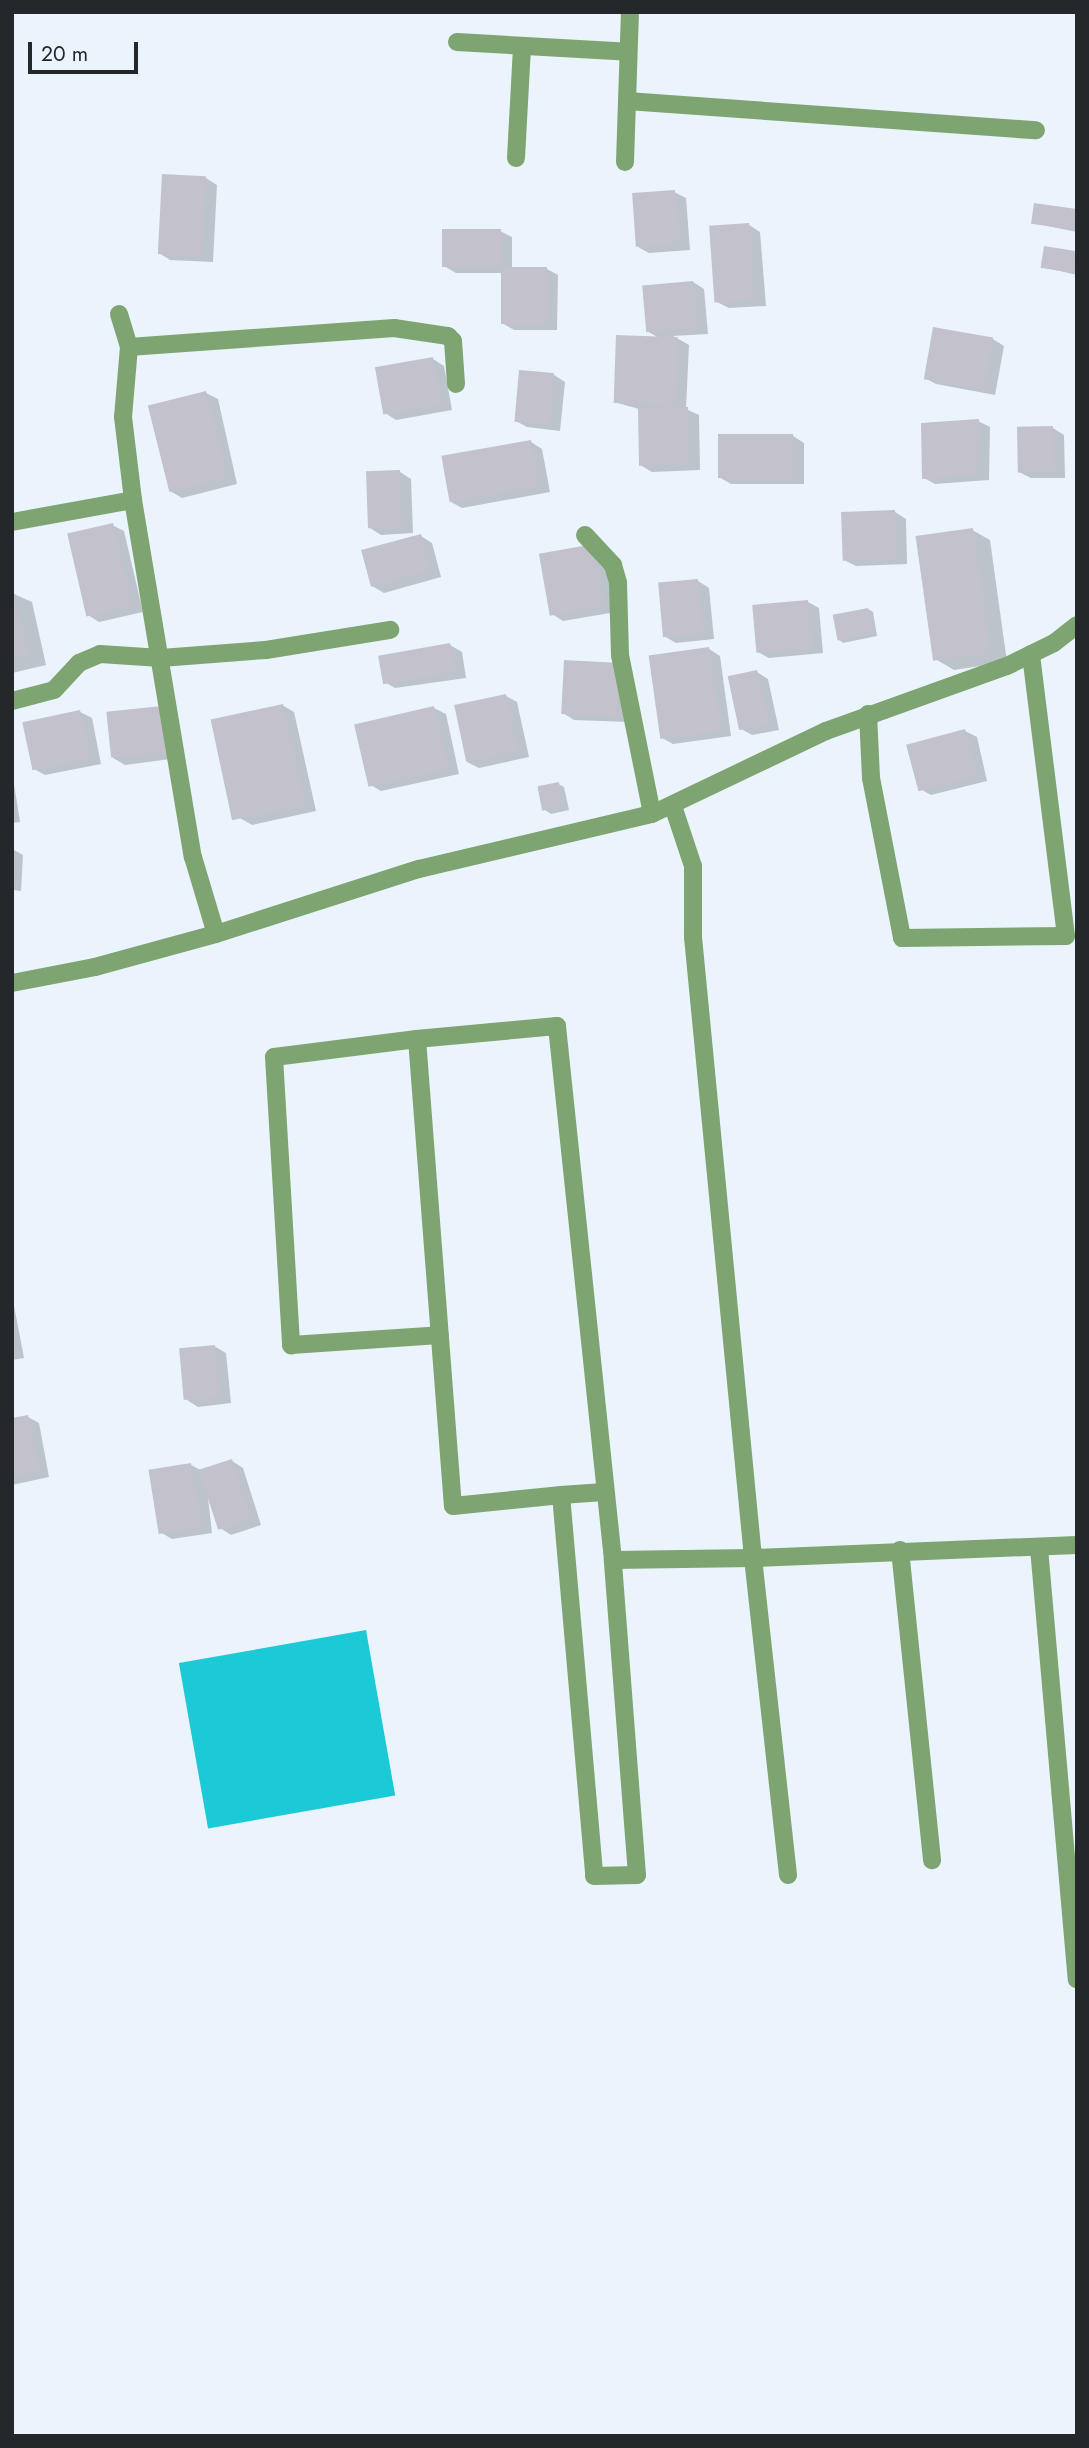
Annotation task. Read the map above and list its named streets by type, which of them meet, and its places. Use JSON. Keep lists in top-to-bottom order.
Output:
{
  "scale_bar": "20 m"
}
